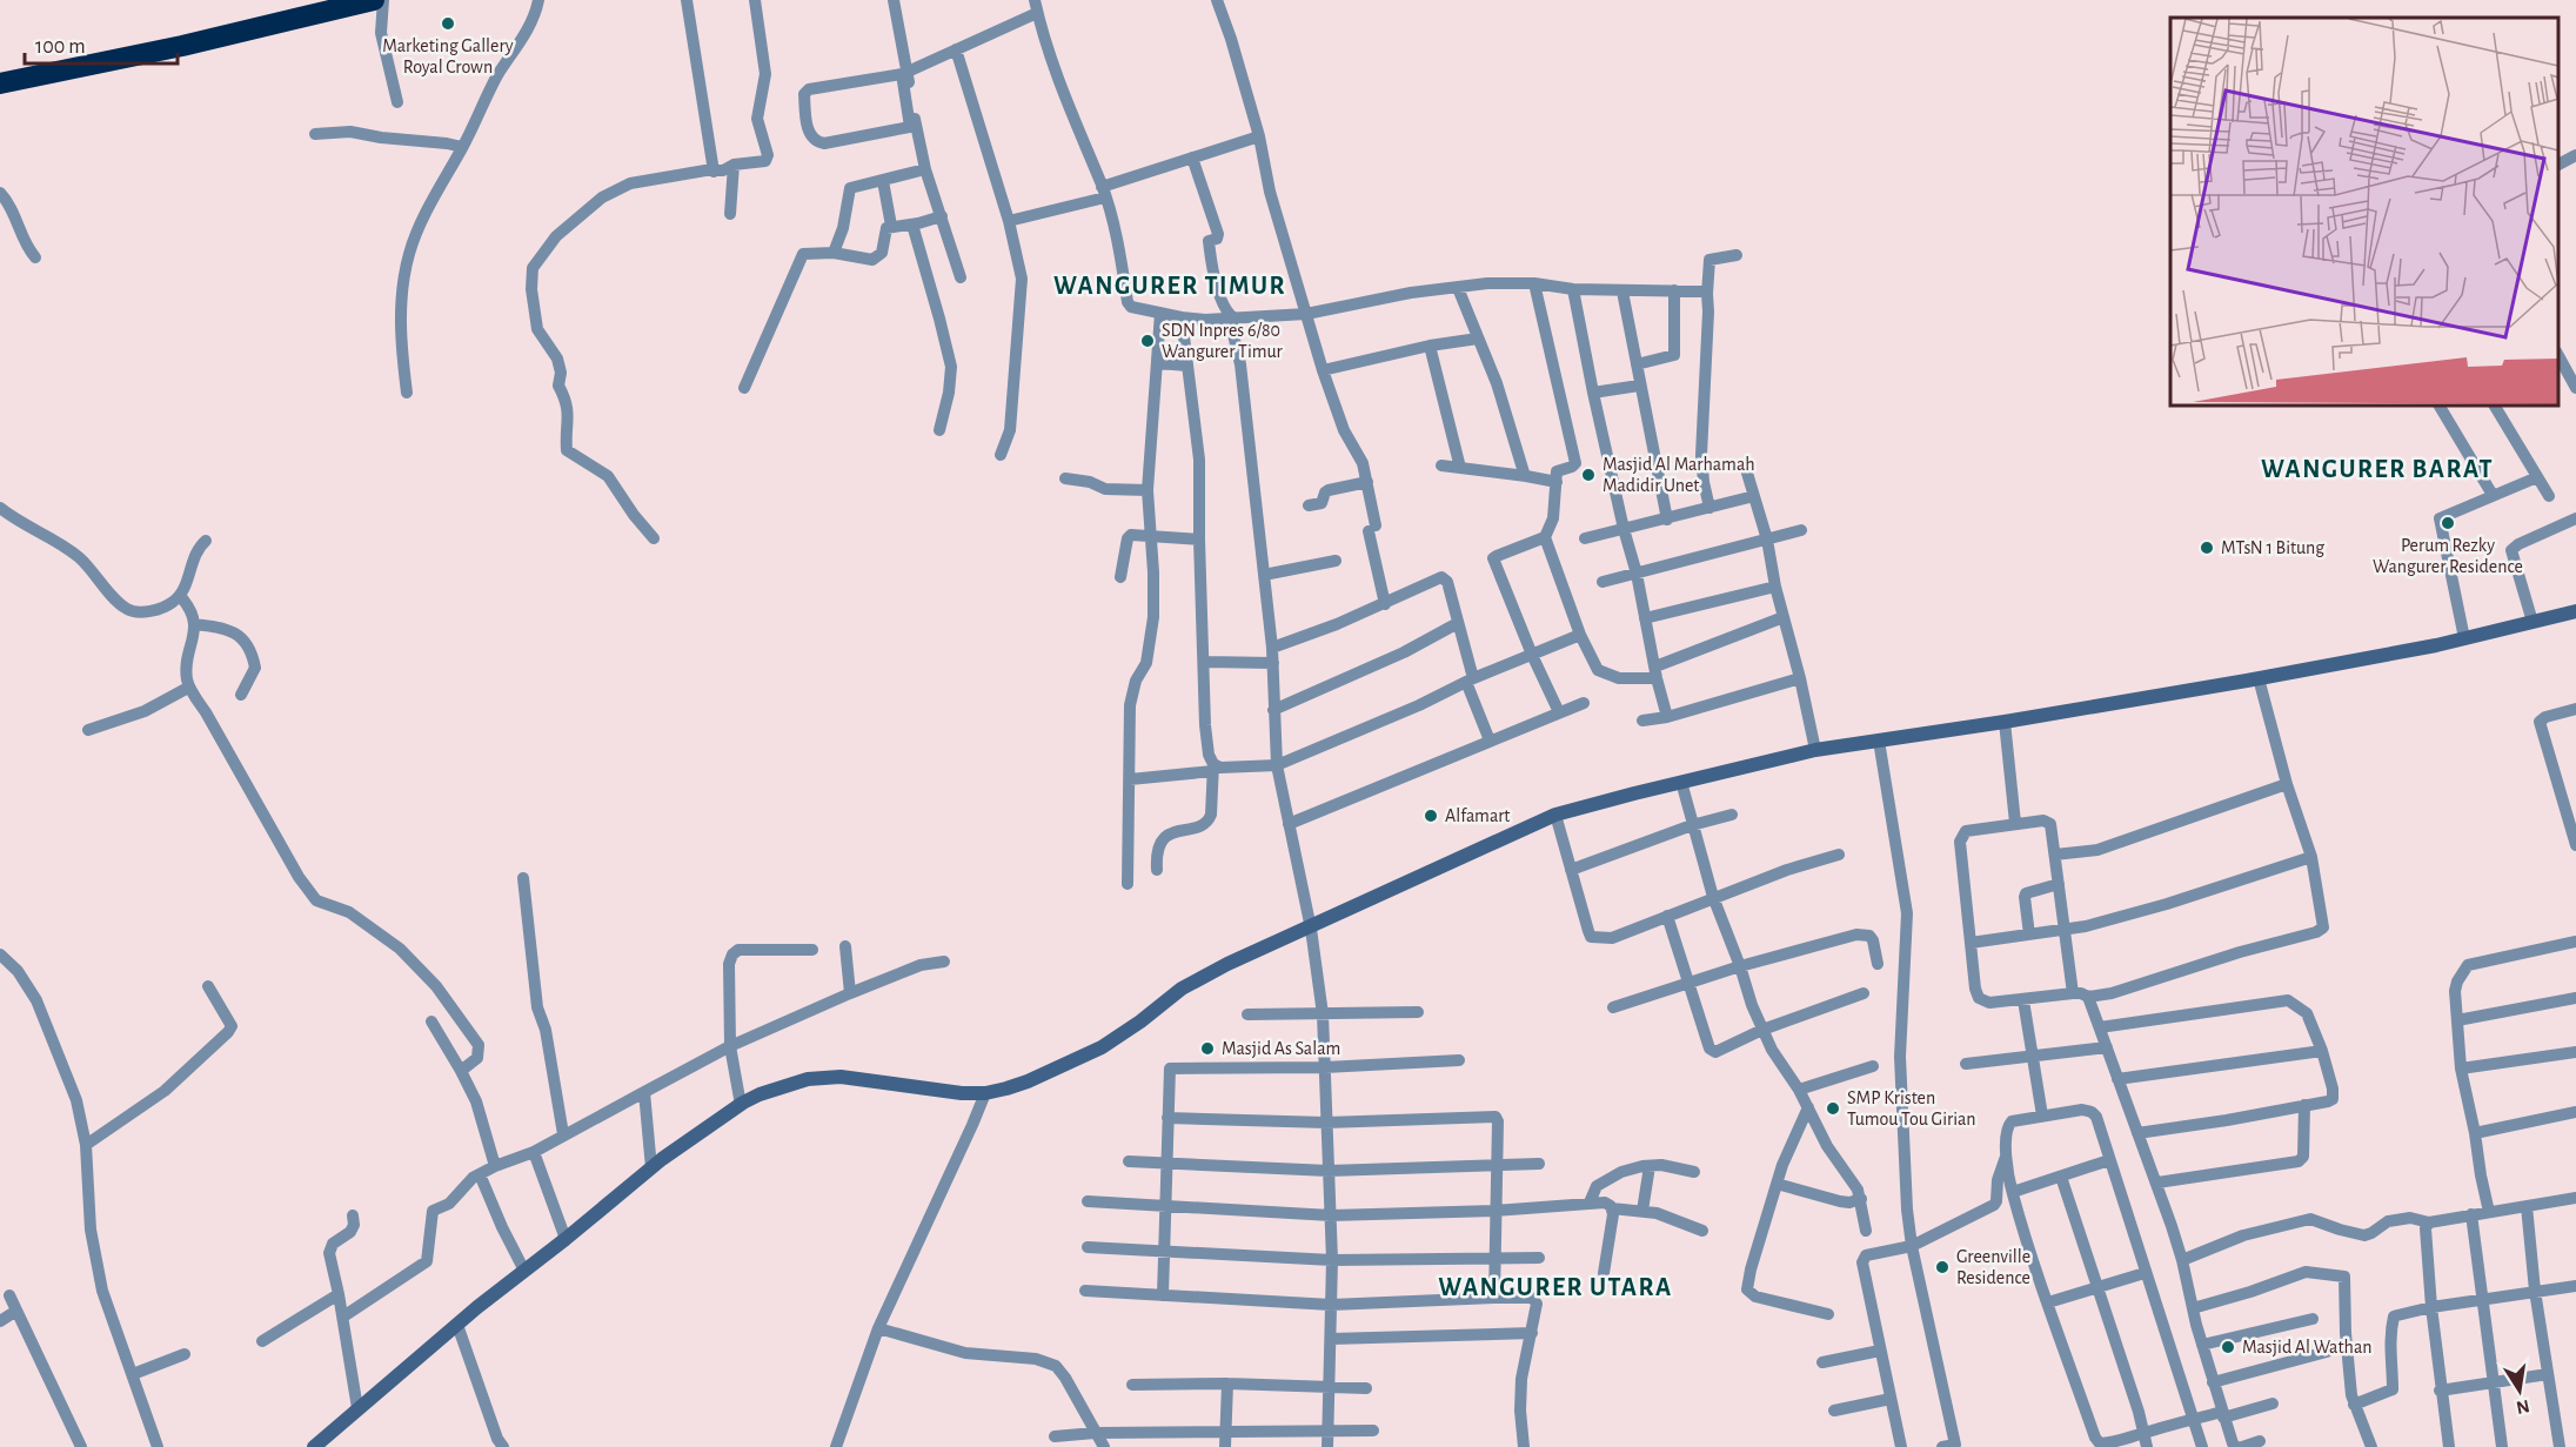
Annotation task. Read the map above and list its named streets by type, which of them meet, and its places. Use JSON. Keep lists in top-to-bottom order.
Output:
{
  "districts": ["WANGURER TIMUR", "WANGURER BARAT", "WANGURER UTARA"],
  "places": [
    "Marketing Gallery Royal Crown",
    "SDN Inpres 6/80 Wangurer Timur",
    "Masjid Al Marhamah Madidir Unet",
    "Perum Rezky Wangurer Residence",
    "MTsN 1 Bitung",
    "Alfamart",
    "Masjid As Salam",
    "SMP Kristen Tumou Tou Girian",
    "Greenville Residence",
    "Masjid Al Wathan"
  ],
  "scale_bar": "100 m",
  "north": "bottom"
}
